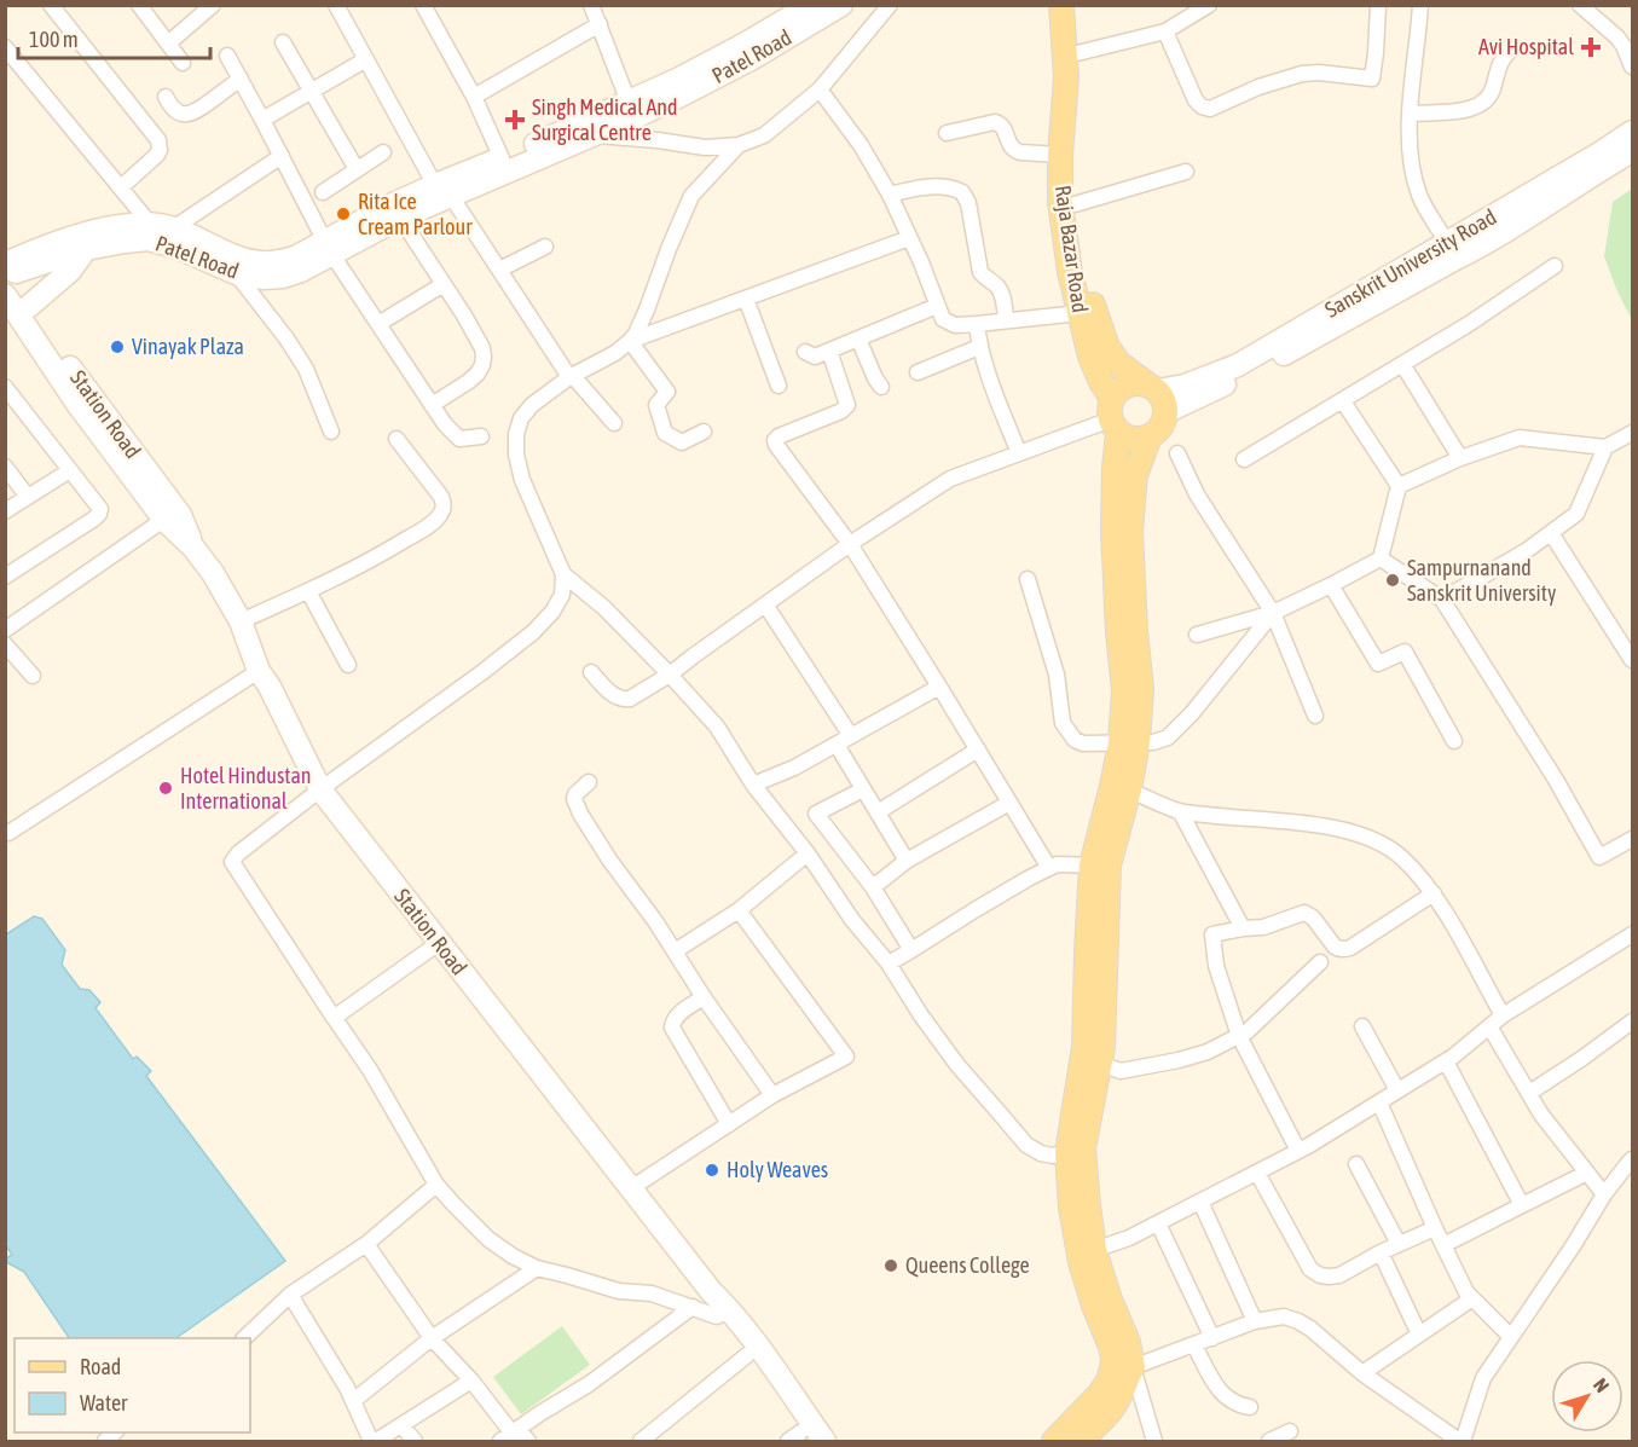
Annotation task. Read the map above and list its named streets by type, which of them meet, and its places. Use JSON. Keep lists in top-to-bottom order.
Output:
{
  "streets": {
    "main road": ["Raja Bazar Road"],
    "street": ["Patel Road", "Sanskrit University Road", "Station Road"]
  },
  "crossings": [
    ["Patel Road", "Station Road"],
    ["Raja Bazar Road", "Sanskrit University Road"]
  ],
  "places": {
    "health": ["Avi Hospital", "Singh Medical And Surgical Centre"],
    "other": [
      "Rita Ice Cream Parlour",
      "Vinayak Plaza",
      "Sampurnanand Sanskrit University",
      "Hotel Hindustan International",
      "Holy Weaves",
      "Queens College"
    ]
  },
  "legend": ["Road", "Water"],
  "scale_bar": "100 m",
  "north": "top right"
}
